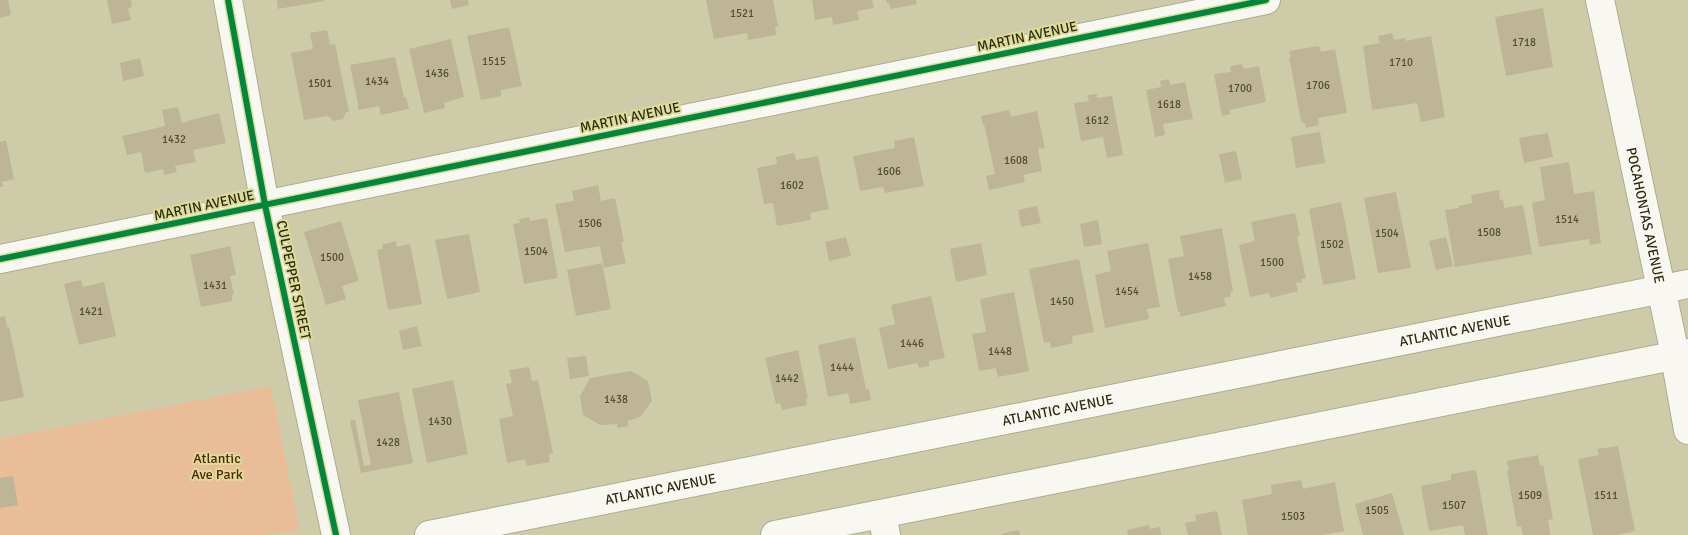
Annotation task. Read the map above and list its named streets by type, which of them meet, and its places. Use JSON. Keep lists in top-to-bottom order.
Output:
{
  "streets": {
    "street": [
      "MARTIN AVENUE",
      "POCAHONTAS AVENUE",
      "CULPEPPER STREET",
      "ATLANTIC AVENUE"
    ]
  },
  "crossings": [
    ["MARTIN AVENUE", "CULPEPPER STREET"],
    ["POCAHONTAS AVENUE", "ATLANTIC AVENUE"]
  ],
  "parks": ["Atlantic Ave Park"],
  "house_numbers": [
    "1521",
    "1718",
    "1515",
    "1710",
    "1436",
    "1434",
    "1501",
    "1706",
    "1700",
    "1618",
    "1612",
    "1432",
    "1608",
    "1606",
    "1602",
    "1514",
    "1506",
    "1508",
    "1504",
    "1502",
    "1504",
    "1500",
    "1500",
    "1458",
    "1431",
    "1454",
    "1450",
    "1421",
    "1446",
    "1448",
    "1444",
    "1442",
    "1438",
    "1430",
    "1428",
    "1509",
    "1511",
    "1507",
    "1505",
    "1503"
  ]
}
